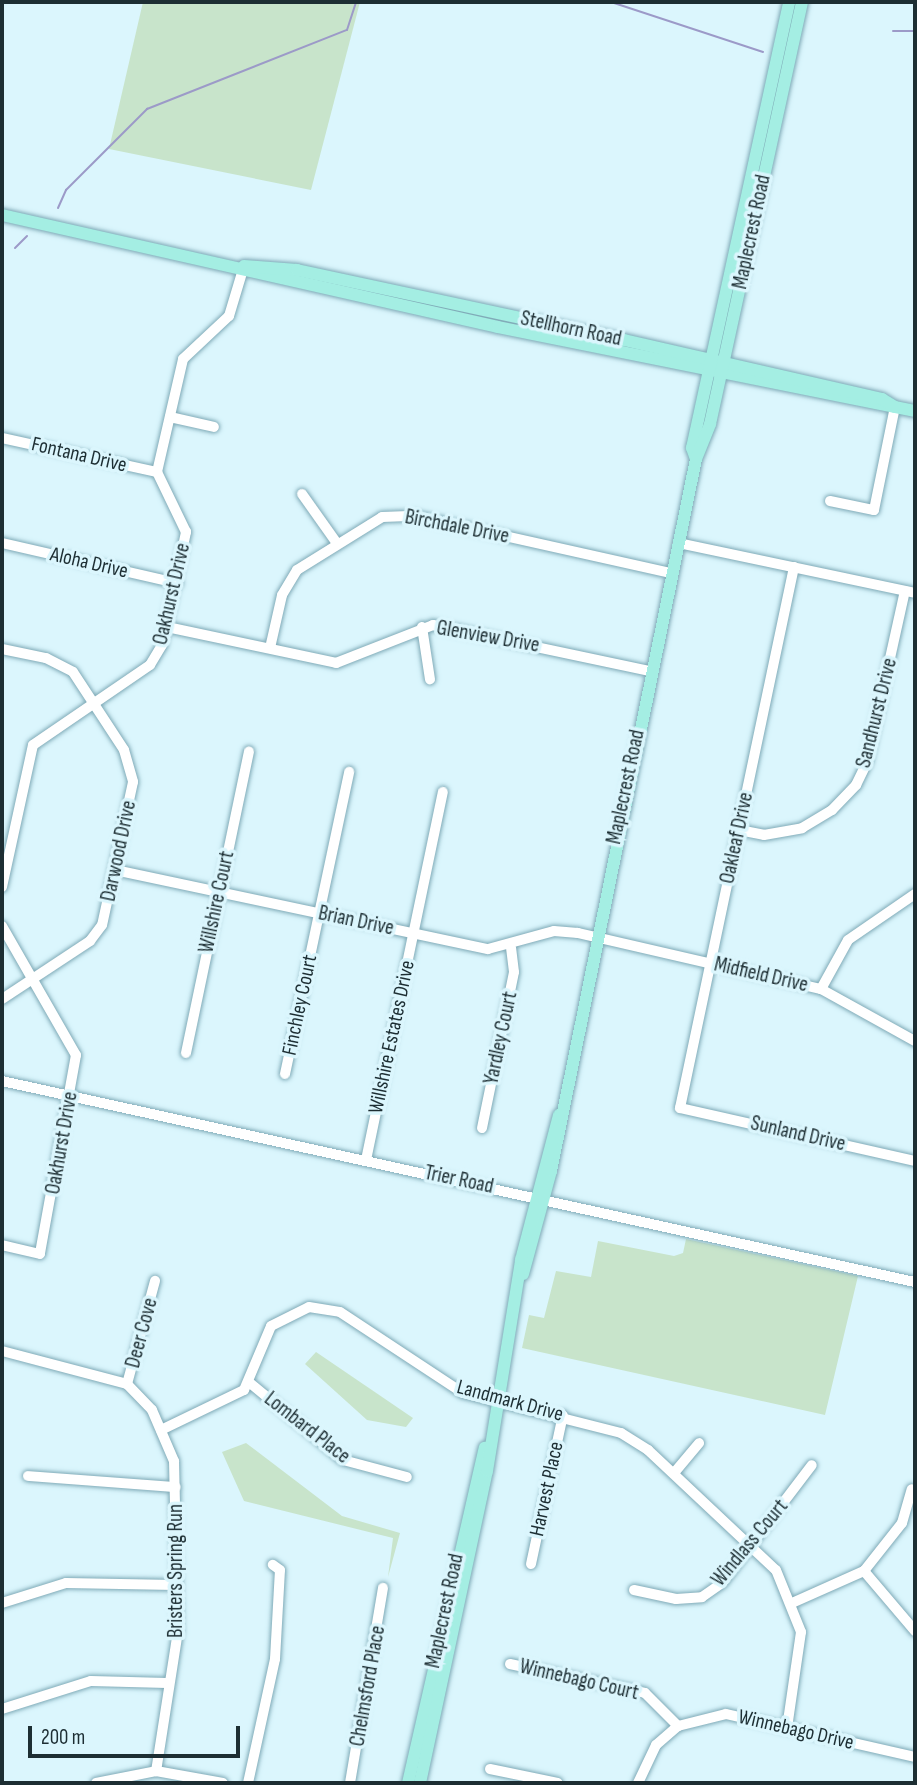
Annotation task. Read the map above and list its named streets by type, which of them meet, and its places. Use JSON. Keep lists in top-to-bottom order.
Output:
{
  "streets": {
    "main road": ["Maplecrest Road", "Stellhorn Road"],
    "street": [
      "Fontana Drive",
      "Birchdale Drive",
      "Aloha Drive",
      "Oakhurst Drive",
      "Glenview Drive",
      "Sandhurst Drive",
      "Oakleaf Drive",
      "Darwood Drive",
      "Willshire Court",
      "Brian Drive",
      "Midfield Drive",
      "Finchley Court",
      "Willshire Estates Drive",
      "Yardley Court",
      "Sunland Drive",
      "Trier Road",
      "Deer Cove",
      "Landmark Drive",
      "Lombard Place",
      "Harvest Place",
      "Windlass Court",
      "Bristers Spring Run",
      "Winnebago Court",
      "Chelmsford Place",
      "Winnebago Drive"
    ]
  },
  "crossings": [
    ["Maplecrest Road", "Stellhorn Road"],
    ["Maplecrest Road", "Birchdale Drive"],
    ["Maplecrest Road", "Glenview Drive"],
    ["Maplecrest Road", "Midfield Drive"],
    ["Maplecrest Road", "Trier Road"],
    ["Maplecrest Road", "Landmark Drive"],
    ["Fontana Drive", "Oakhurst Drive"],
    ["Birchdale Drive", "Glenview Drive"],
    ["Aloha Drive", "Oakhurst Drive"],
    ["Oakhurst Drive", "Glenview Drive"],
    ["Oakhurst Drive", "Darwood Drive"],
    ["Oakhurst Drive", "Trier Road"],
    ["Sandhurst Drive", "Oakleaf Drive"],
    ["Oakleaf Drive", "Midfield Drive"],
    ["Oakleaf Drive", "Sunland Drive"],
    ["Darwood Drive", "Brian Drive"],
    ["Willshire Court", "Brian Drive"],
    ["Brian Drive", "Finchley Court"],
    ["Brian Drive", "Willshire Estates Drive"],
    ["Brian Drive", "Yardley Court"],
    ["Willshire Estates Drive", "Trier Road"],
    ["Deer Cove", "Bristers Spring Run"],
    ["Landmark Drive", "Lombard Place"],
    ["Landmark Drive", "Harvest Place"],
    ["Landmark Drive", "Windlass Court"],
    ["Landmark Drive", "Winnebago Drive"],
    ["Winnebago Court", "Winnebago Drive"]
  ],
  "scale_bar": "200 m"
}
